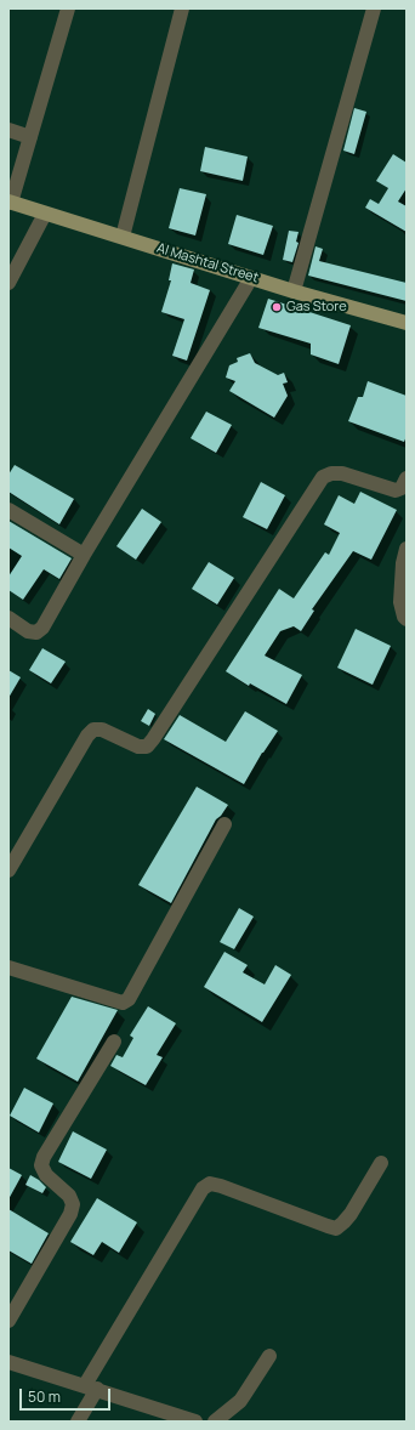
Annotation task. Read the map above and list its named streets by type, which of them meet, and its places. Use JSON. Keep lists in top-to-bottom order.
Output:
{
  "streets": {
    "main road": ["Al Mashtal Street"]
  },
  "places": ["Gas Store"],
  "scale_bar": "50 m"
}
